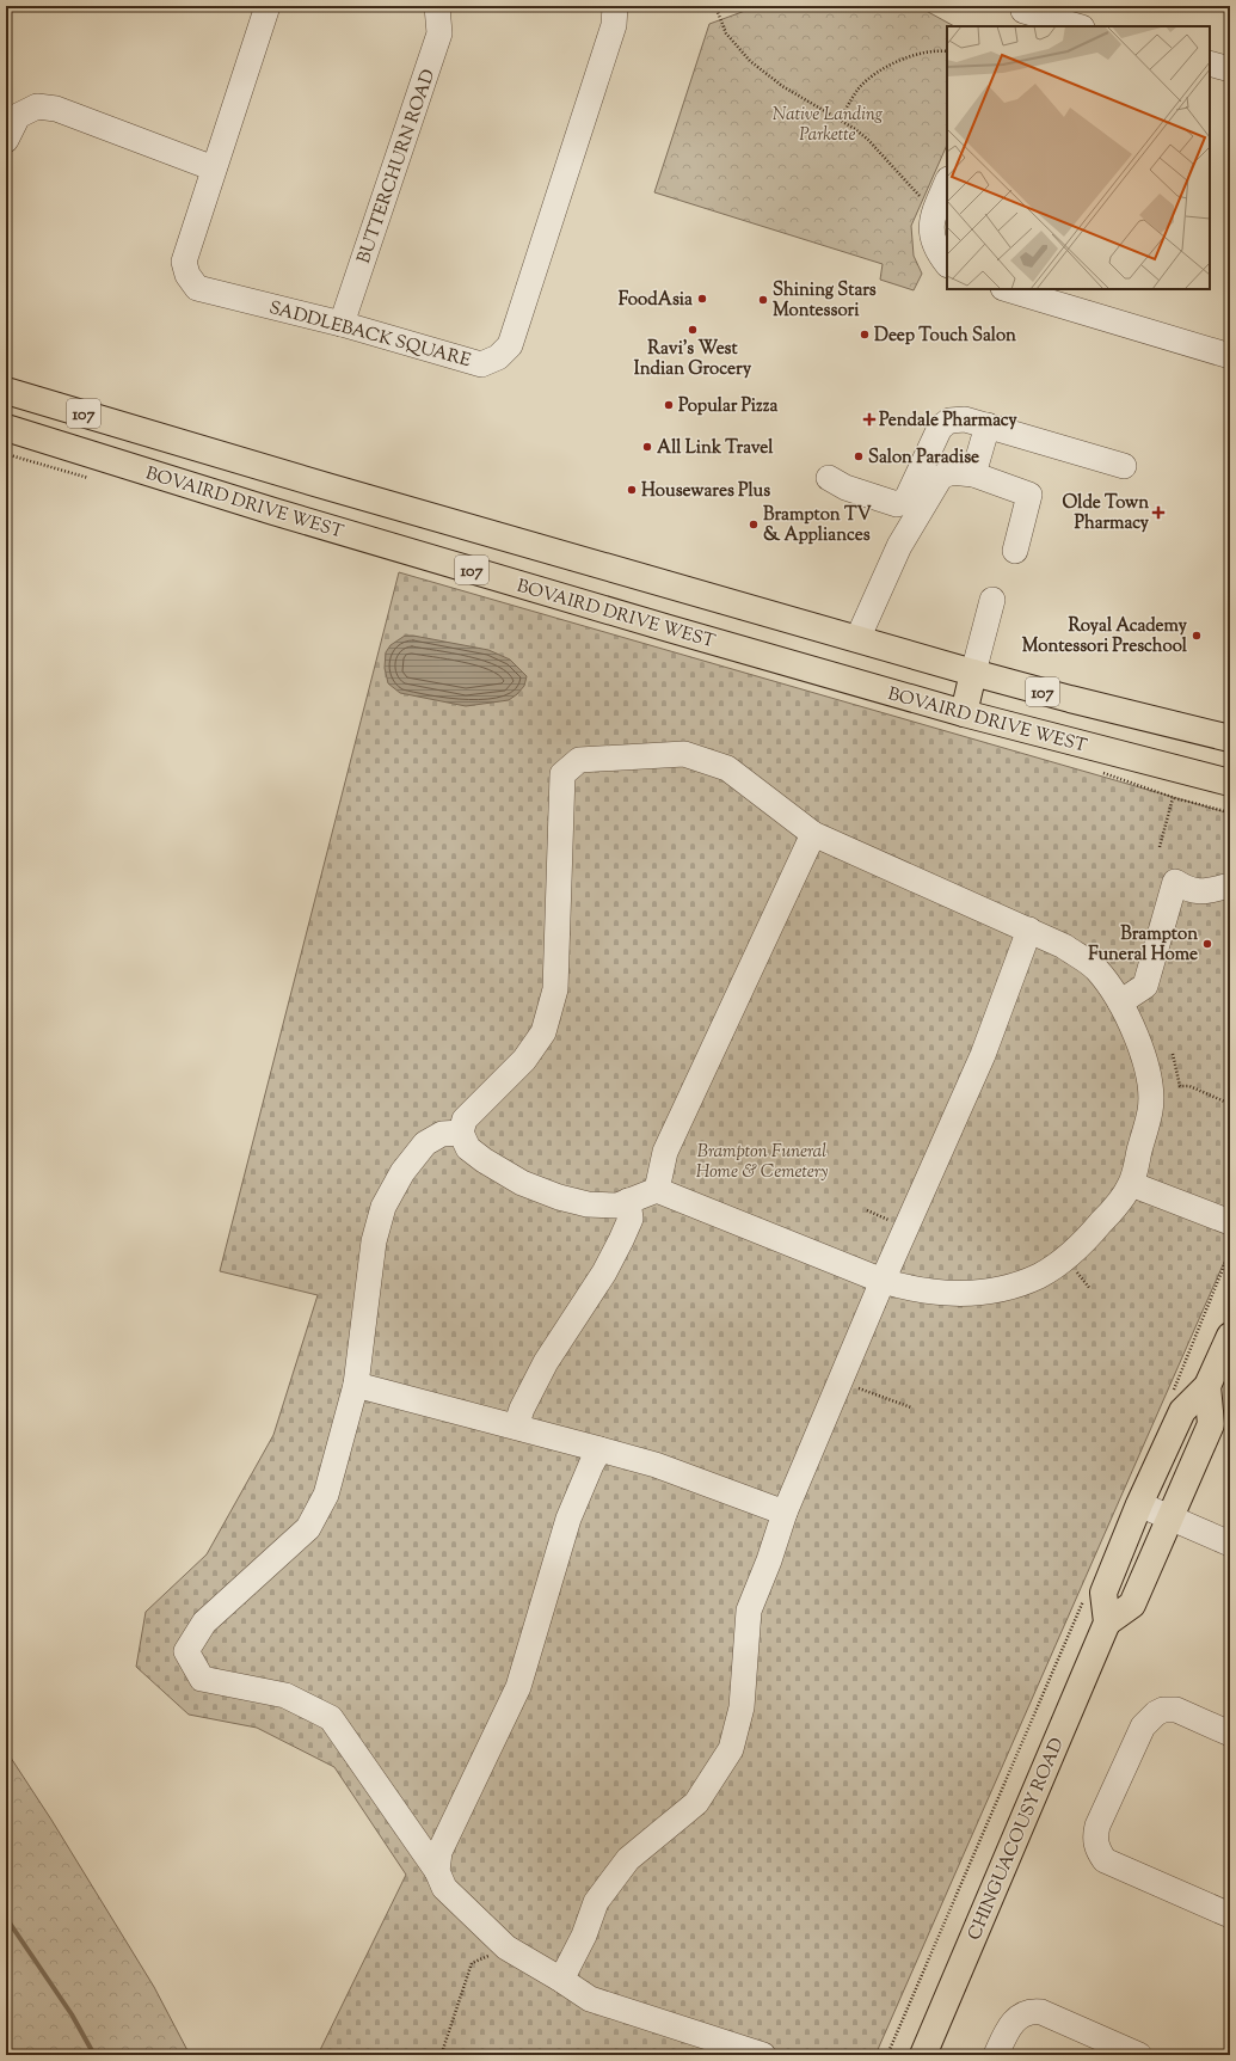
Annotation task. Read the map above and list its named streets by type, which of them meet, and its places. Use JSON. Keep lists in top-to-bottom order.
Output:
{
  "streets": {
    "main road": ["107", "BOVAIRD DRIVE WEST", "CHINGUACOUSY ROAD"],
    "street": ["BUTTERCHURN ROAD", "SADDLEBACK SQUARE"]
  },
  "crossings": [
    ["BUTTERCHURN ROAD", "SADDLEBACK SQUARE"]
  ],
  "parks": ["Native Landing Parkette", "Brampton Funeral Home & Cemetery"],
  "places": {
    "other": [
      "FoodAsia",
      "Shining Stars Montessori",
      "Ravi's West Indian Grocery",
      "Deep Touch Salon",
      "Popular Pizza",
      "All Link Travel",
      "Salon Paradise",
      "Housewares Plus",
      "Brampton TV & Appliances",
      "Royal Academy Montessori Preschool",
      "Brampton Funeral Home"
    ],
    "health": ["Pendale Pharmacy", "Olde Town Pharmacy"]
  }
}
